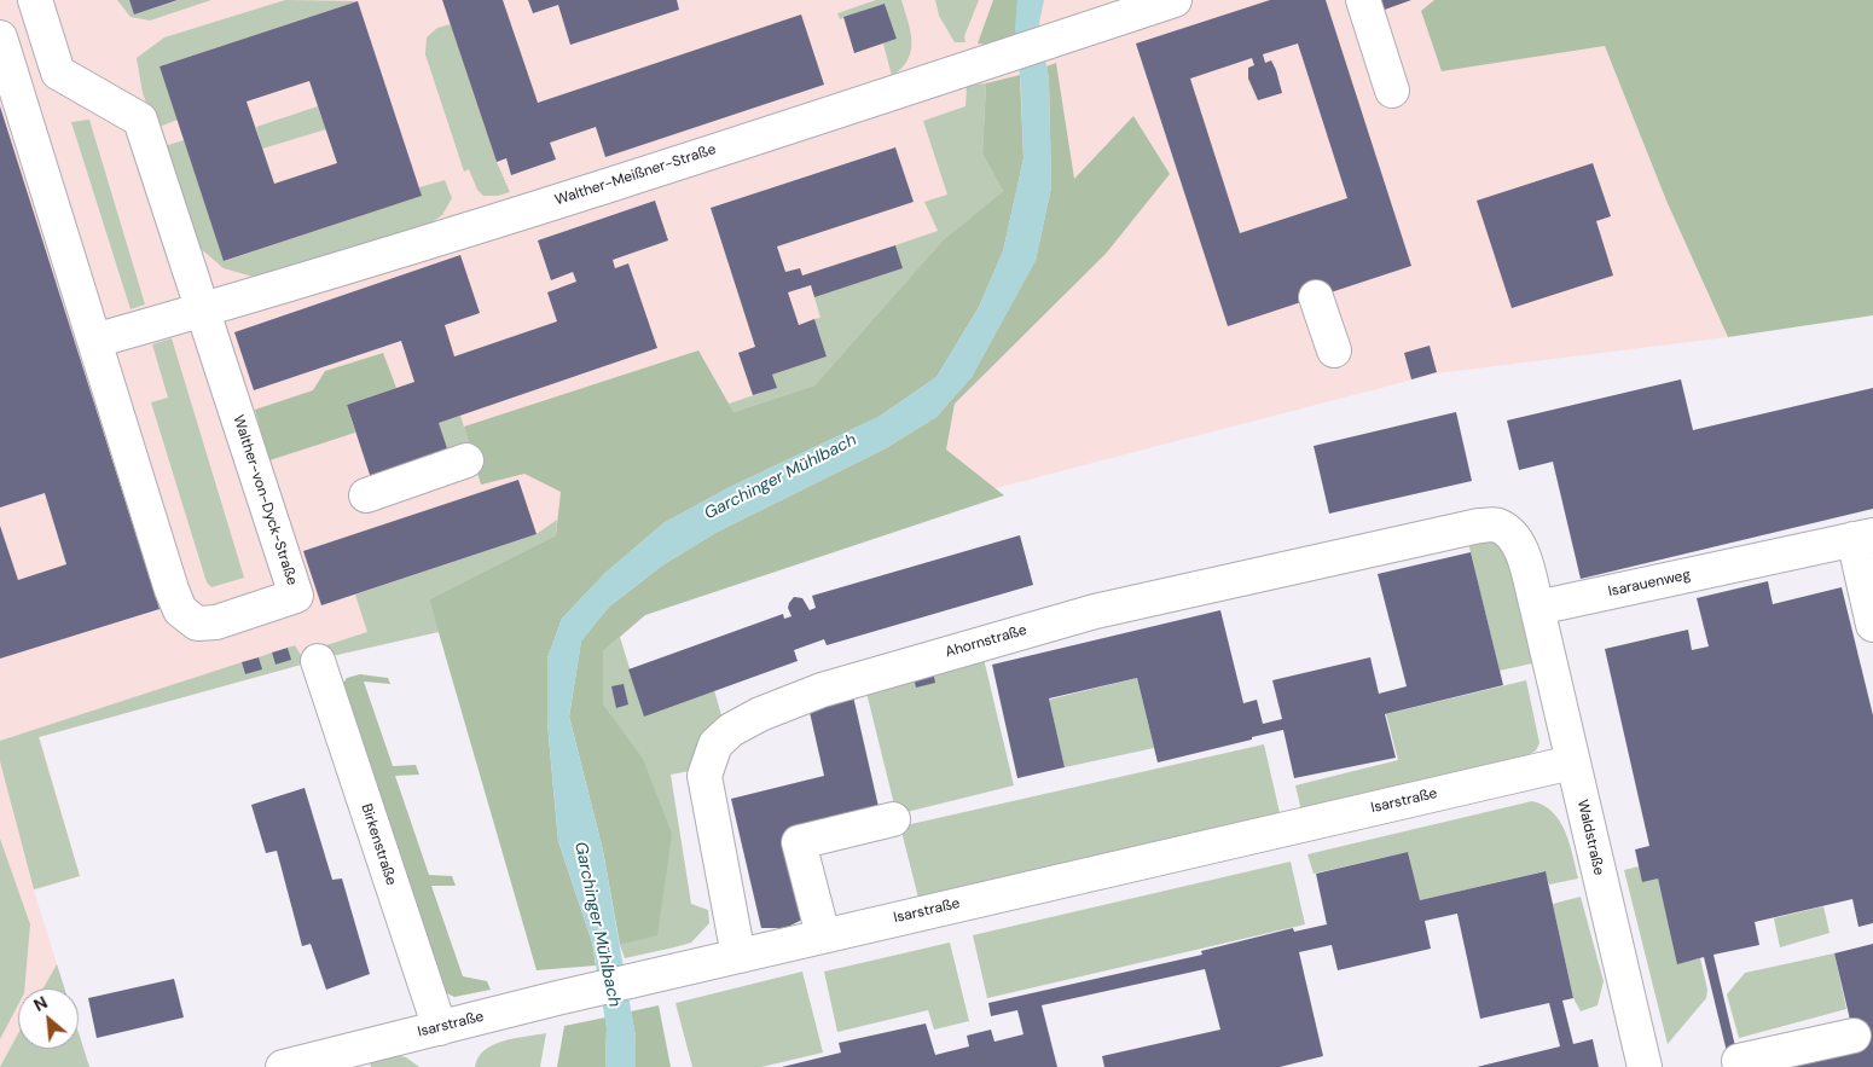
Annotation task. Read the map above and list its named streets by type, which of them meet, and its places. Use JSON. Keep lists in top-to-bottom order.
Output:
{
  "streets": {
    "street": [
      "Walther-Meißner-Straße",
      "Walther-von-Dyck-Straße",
      "Isarauenweg",
      "Ahornstraße",
      "Isarstraße",
      "Waldstraße",
      "Birkenstraße"
    ]
  },
  "crossings": [
    ["Walther-Meißner-Straße", "Walther-von-Dyck-Straße"],
    ["Isarauenweg", "Ahornstraße"],
    ["Isarauenweg", "Waldstraße"],
    ["Ahornstraße", "Isarstraße"],
    ["Ahornstraße", "Waldstraße"],
    ["Isarstraße", "Waldstraße"],
    ["Isarstraße", "Birkenstraße"]
  ],
  "water": ["Garchinger Mühlbach"],
  "north": "top left"
}
